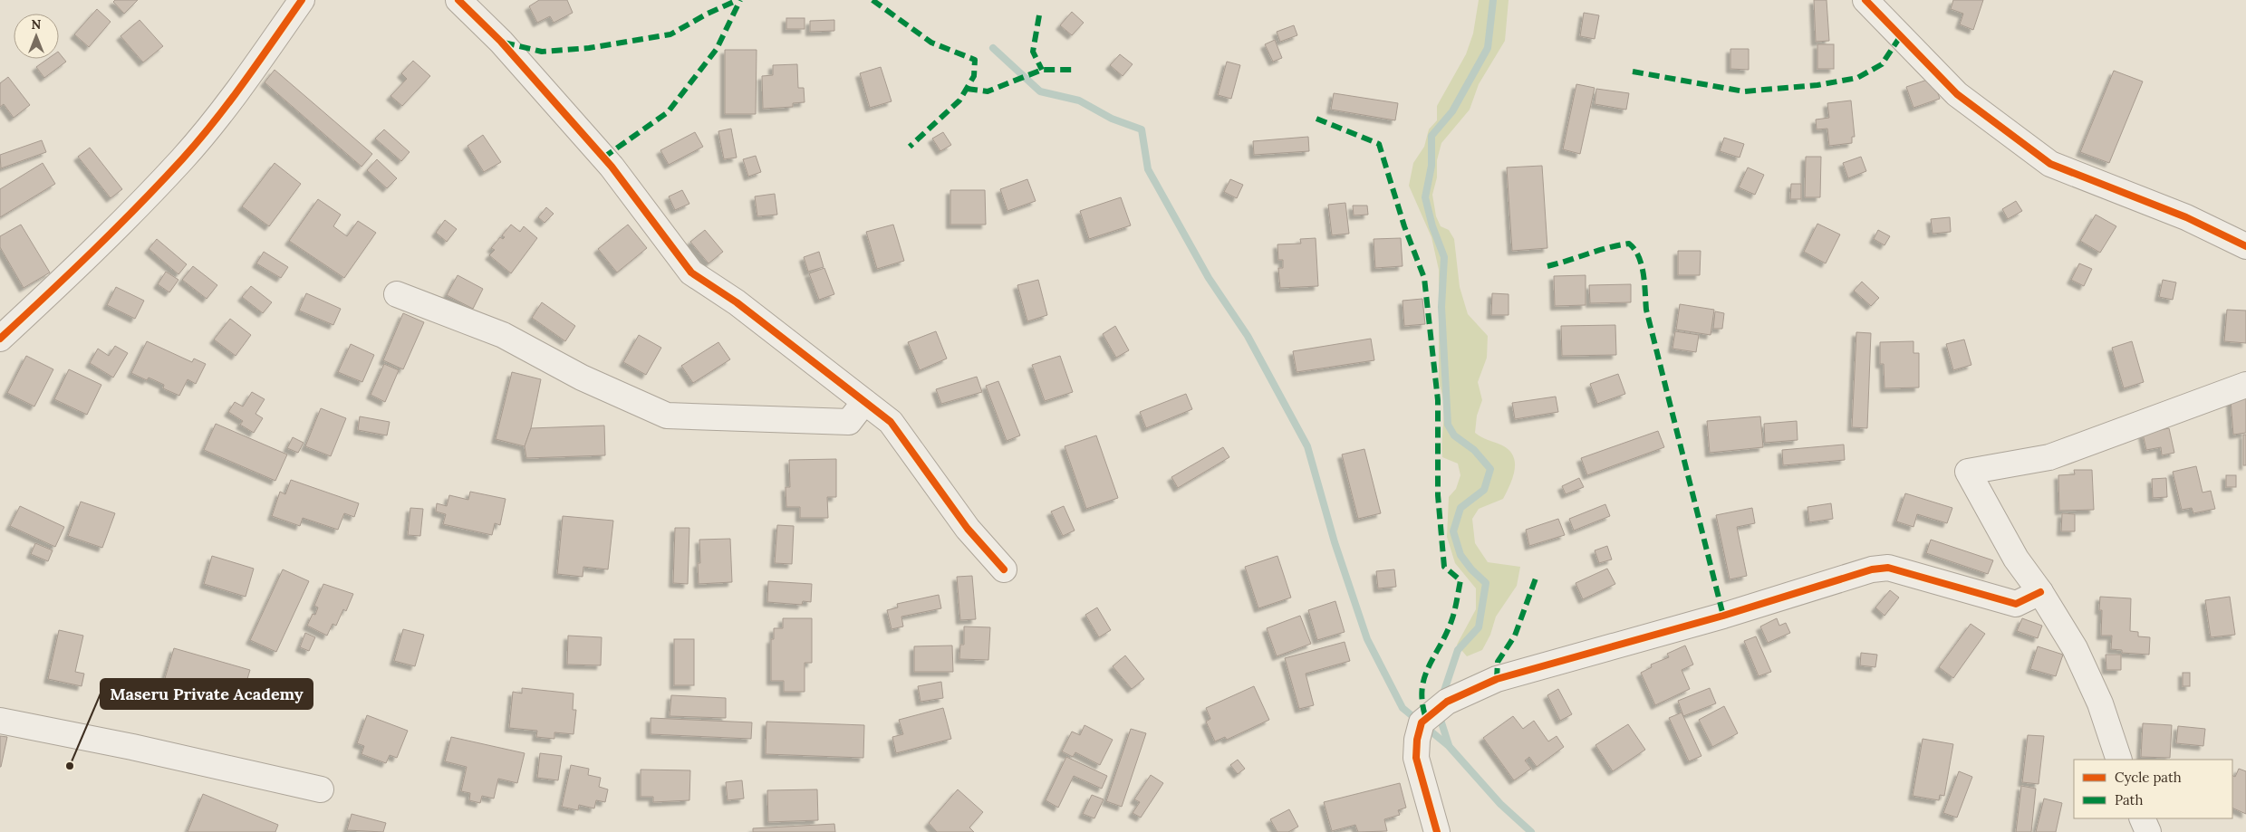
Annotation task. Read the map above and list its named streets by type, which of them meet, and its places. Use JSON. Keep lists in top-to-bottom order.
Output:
{
  "places": ["Maseru Private Academy"],
  "legend": ["Cycle path", "Path"],
  "north": "top"
}
